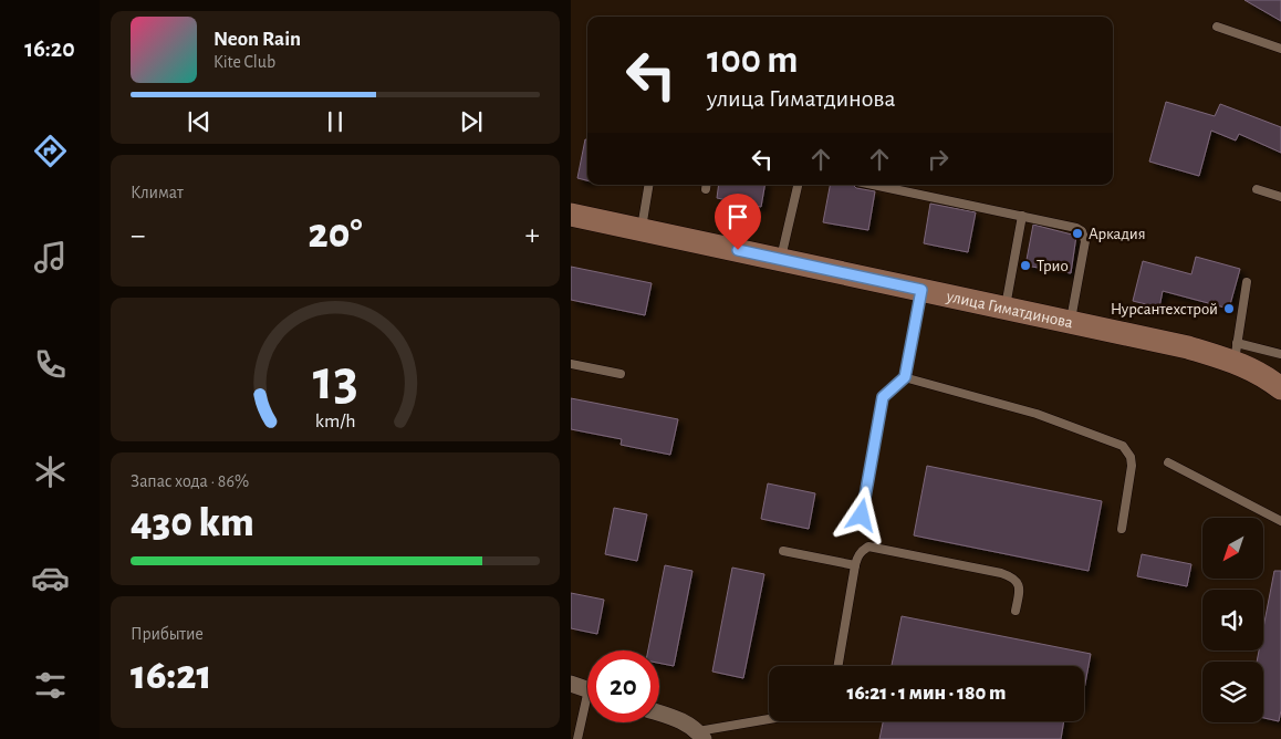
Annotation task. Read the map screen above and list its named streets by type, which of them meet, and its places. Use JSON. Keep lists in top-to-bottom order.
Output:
{
  "streets": {
    "main road": ["улица Гиматдинова"]
  },
  "places": ["Аркадия", "Трио", "Нурсантехстрой"],
  "north": "bottom left",
  "page": {
    "tabs": "16:20",
    "song": ["Neon Rain", "Kite Club"],
    "turn": ["100 m", "улица Гиматдинова"],
    "tile": [
      "Климат",
      ["Запас хода · 86%", "430 km"],
      ["Прибытие", "16:21"]
    ],
    "heat": ["−", "20°", "+"],
    "limit": "20",
    "trip": "16:21 · 1 мин · 180 m",
    "gauge": ["13", "km/h"]
  }
}
